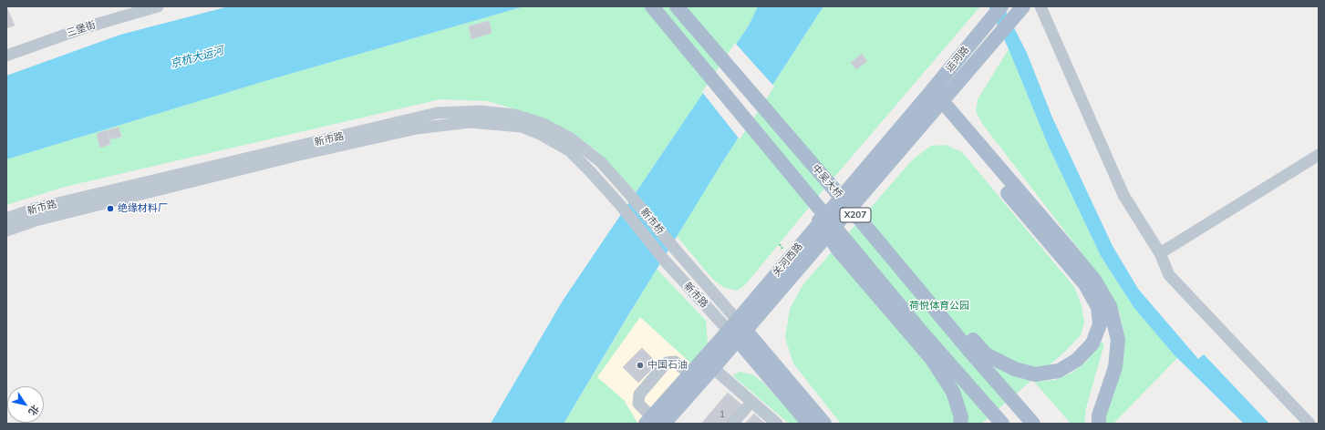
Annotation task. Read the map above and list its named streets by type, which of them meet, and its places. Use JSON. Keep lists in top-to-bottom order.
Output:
{
  "streets": {
    "main road": [
      "运河路",
      "中吴大桥",
      "X207",
      "关河西路"
    ],
    "street": ["三堡街", "新市路", "新市桥"]
  },
  "crossings": [
    ["运河路", "关河西路"],
    ["新市路", "新市桥"],
    ["新市路", "关河西路"]
  ],
  "water": ["京杭大运河"],
  "parks": ["荷悦体育公园"],
  "places": ["绝缘材料厂", "中国石油"],
  "house_numbers": ["1"],
  "north": "bottom right"
}
